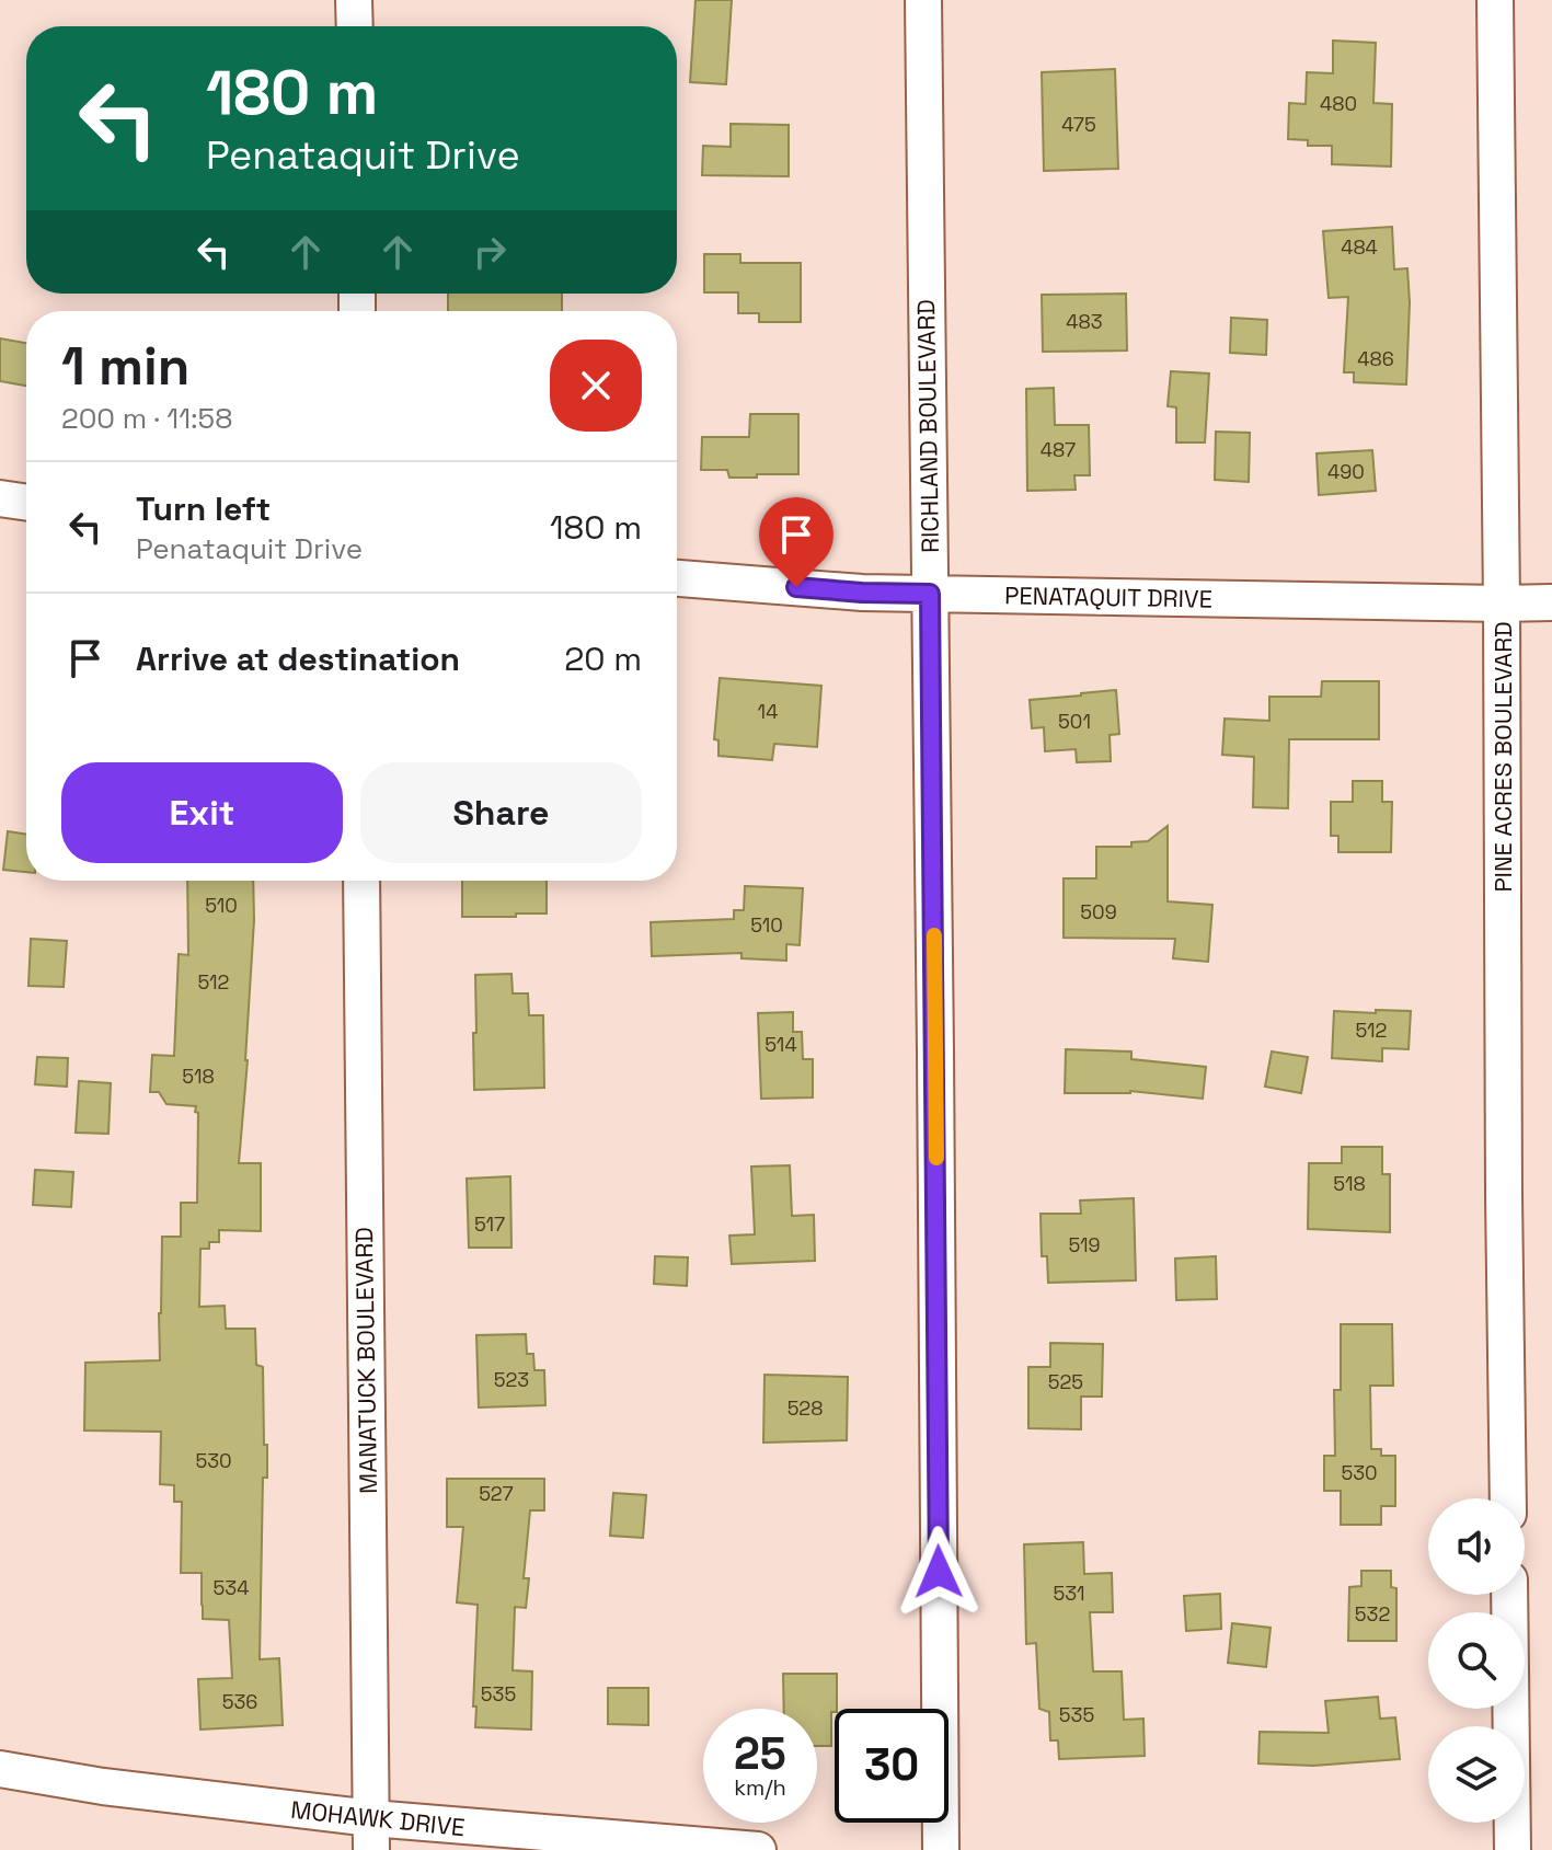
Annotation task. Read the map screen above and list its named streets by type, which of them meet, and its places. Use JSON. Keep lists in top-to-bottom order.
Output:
{
  "streets": {
    "street": [
      "RICHLAND BOULEVARD",
      "PENATAQUIT DRIVE",
      "PINE ACRES BOULEVARD",
      "MANATUCK BOULEVARD",
      "MOHAWK DRIVE"
    ]
  },
  "crossings": [
    ["RICHLAND BOULEVARD", "PENATAQUIT DRIVE"],
    ["PENATAQUIT DRIVE", "PINE ACRES BOULEVARD"],
    ["MANATUCK BOULEVARD", "MOHAWK DRIVE"]
  ],
  "house_numbers": [
    "480",
    "475",
    "484",
    "483",
    "486",
    "487",
    "490",
    "14",
    "501",
    "510",
    "509",
    "510",
    "512",
    "512",
    "514",
    "518",
    "518",
    "517",
    "519",
    "523",
    "525",
    "528",
    "530",
    "530",
    "527",
    "534",
    "531",
    "532",
    "535",
    "536",
    "535"
  ],
  "page": {
    "turn": ["180 m", "Penataquit Drive"],
    "heading": ["1 min", "200 m · 11:58"],
    "list": [
      {
        "name": "Turn left",
        "note": "Penataquit Drive",
        "value": "180 m"
      },
      {
        "name": "Arrive at destination",
        "value": "20 m"
      }
    ],
    "buttons": ["Exit", "Share"],
    "speed": "25 km/h",
    "limit": "30"
  }
}
